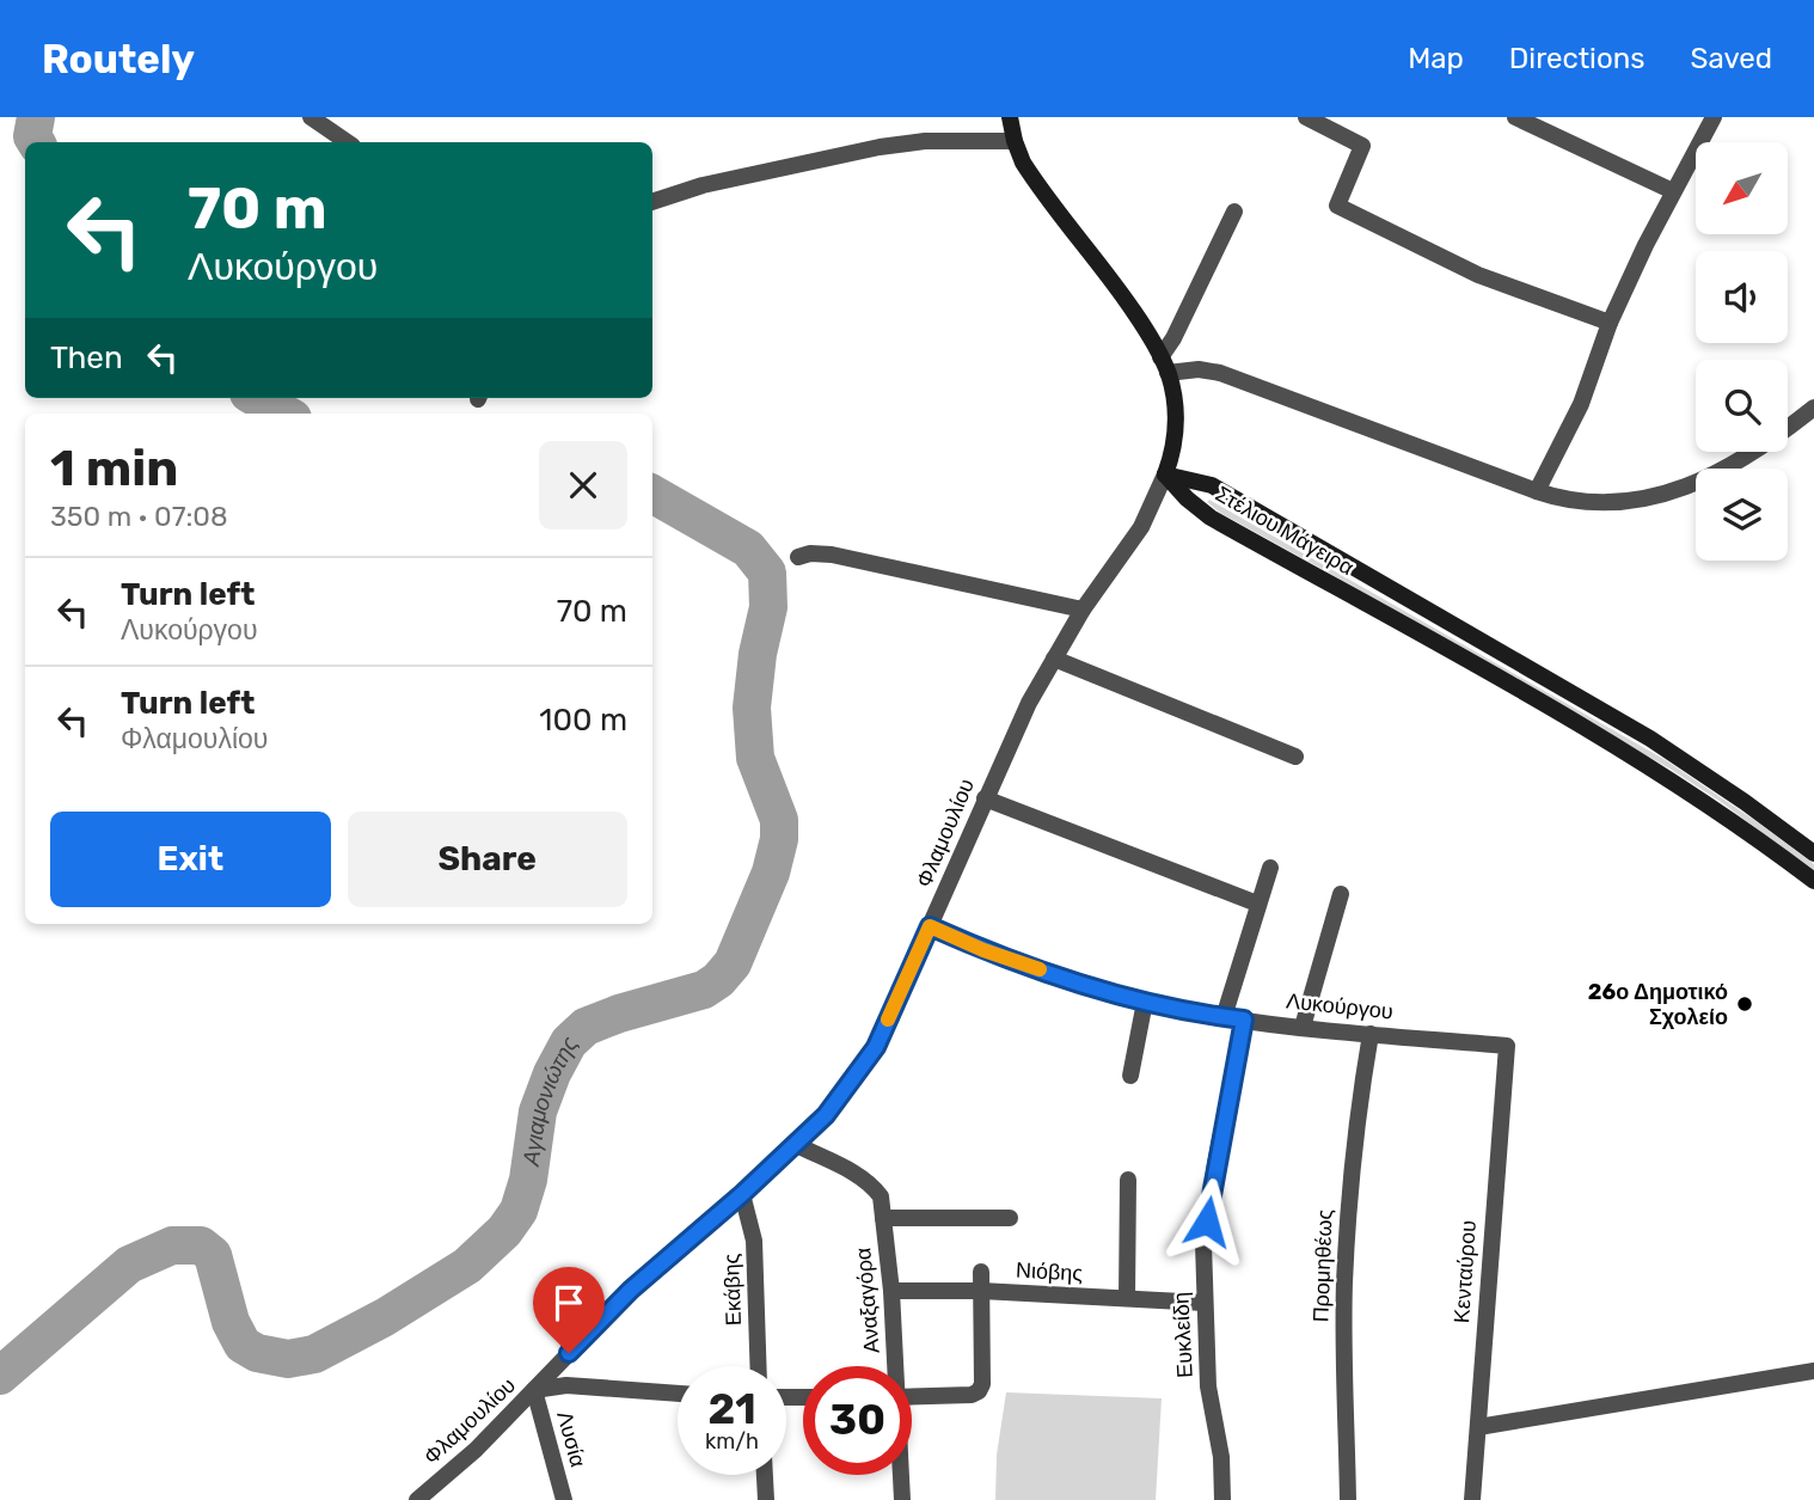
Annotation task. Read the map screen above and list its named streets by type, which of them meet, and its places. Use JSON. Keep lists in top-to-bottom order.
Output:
{
  "streets": {
    "main road": ["Στέλιου Μάγειρα"],
    "street": [
      "Φλαμουλίου",
      "Λυκούργου",
      "Προμηθέως",
      "Νιόβης",
      "Κενταύρου",
      "Εκάβης",
      "Αναξαγόρα",
      "Ευκλείδη",
      "Λυσία"
    ]
  },
  "crossings": [
    ["Στέλιου Μάγειρα", "Φλαμουλίου"],
    ["Φλαμουλίου", "Λυκούργου"],
    ["Φλαμουλίου", "Εκάβης"],
    ["Φλαμουλίου", "Αναξαγόρα"],
    ["Φλαμουλίου", "Λυσία"],
    ["Λυκούργου", "Προμηθέως"],
    ["Λυκούργου", "Κενταύρου"],
    ["Λυκούργου", "Ευκλείδη"],
    ["Νιόβης", "Αναξαγόρα"],
    ["Νιόβης", "Ευκλείδη"]
  ],
  "water": ["Αγιαμονιώτης"],
  "places": ["26ο Δημοτικό Σχολείο"],
  "north": "bottom left",
  "page": {
    "header": "Routely",
    "nav": ["Map", "Directions", "Saved"],
    "turn": ["70 m", "Λυκούργου"],
    "then": "Then",
    "heading": ["1 min", "350 m · 07:08"],
    "list": [
      {
        "name": "Turn left",
        "note": "Λυκούργου",
        "value": "70 m"
      },
      {
        "name": "Turn left",
        "note": "Φλαμουλίου",
        "value": "100 m"
      }
    ],
    "buttons": ["Exit", "Share"],
    "speed": "21 km/h",
    "limit": "30"
  }
}
